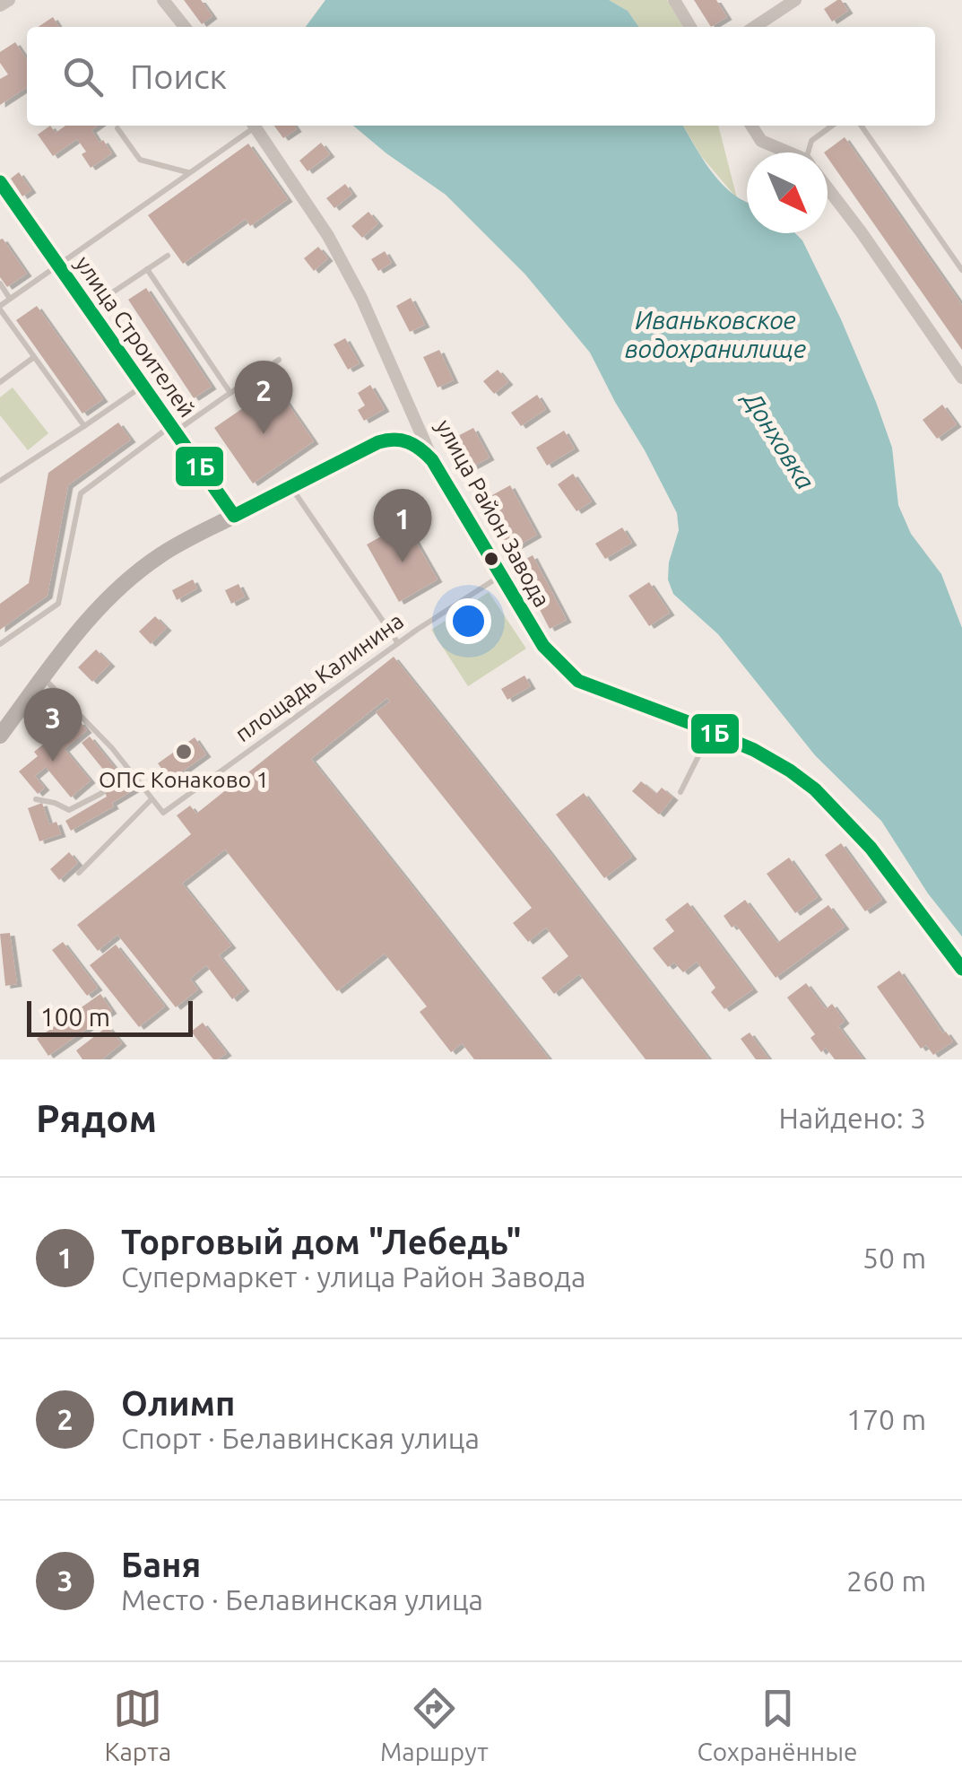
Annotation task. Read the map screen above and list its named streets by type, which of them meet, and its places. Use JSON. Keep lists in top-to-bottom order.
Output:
{
  "streets": {
    "main road": ["улица Строителей"],
    "street": ["улица Район Завода"],
    "lane": ["площадь Калинина"]
  },
  "crossings": [
    ["улица Район Завода", "площадь Калинина"]
  ],
  "water": ["Иваньковское водохранилище", "Донховка"],
  "places": ["ОПС Конаково 1"],
  "lines": ["transit line 1Б"],
  "scale_bar": "100 m",
  "north": "bottom right",
  "page": {
    "search": "Поиск",
    "pins": ["2", "1", "3"],
    "scale": "100 m",
    "heading": ["Рядом", "Найдено: 3"],
    "list": [
      {
        "mark": "1",
        "name": "Торговый дом \"Лебедь\"",
        "note": "Супермаркет · улица Район Завода",
        "value": "50 m"
      },
      {
        "mark": "2",
        "name": "Олимп",
        "note": "Спорт · Белавинская улица",
        "value": "170 m"
      },
      {
        "mark": "3",
        "name": "Баня",
        "note": "Место · Белавинская улица",
        "value": "260 m"
      }
    ],
    "nav": ["Карта", "Маршрут", "Сохранённые"]
  }
}
